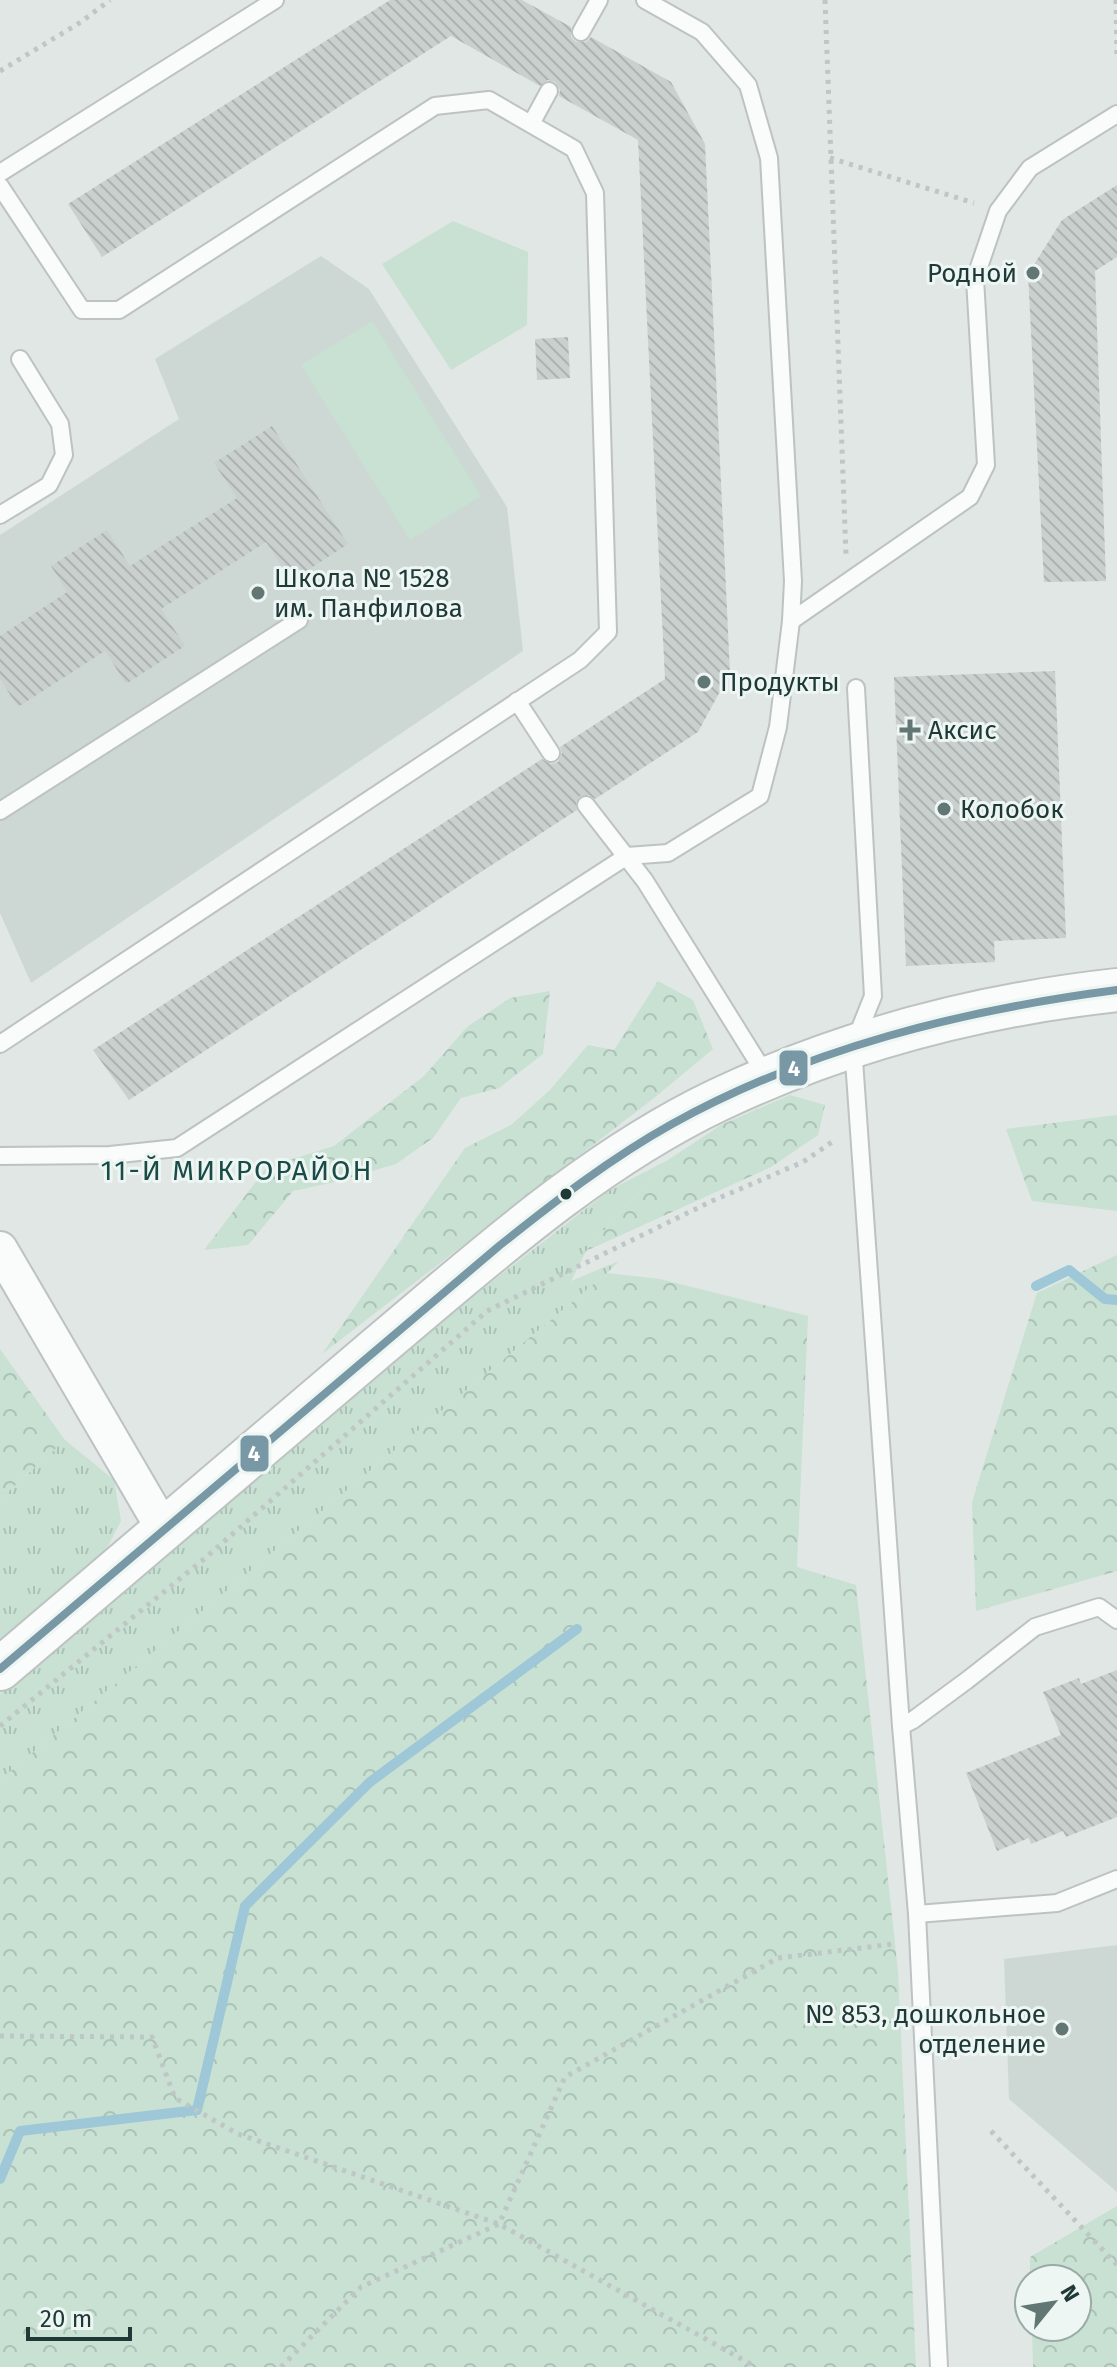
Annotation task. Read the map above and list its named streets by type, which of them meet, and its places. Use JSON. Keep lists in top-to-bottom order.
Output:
{
  "districts": ["11-Й МИКРОРАЙОН"],
  "places": {
    "other": [
      "Родной",
      "Школа № 1528 им. Панфилова",
      "Продукты",
      "Колобок",
      "№ 853, дошкольное отделение"
    ],
    "health": ["Аксис"]
  },
  "lines": ["transit line 4"],
  "scale_bar": "20 m",
  "north": "top right"
}
